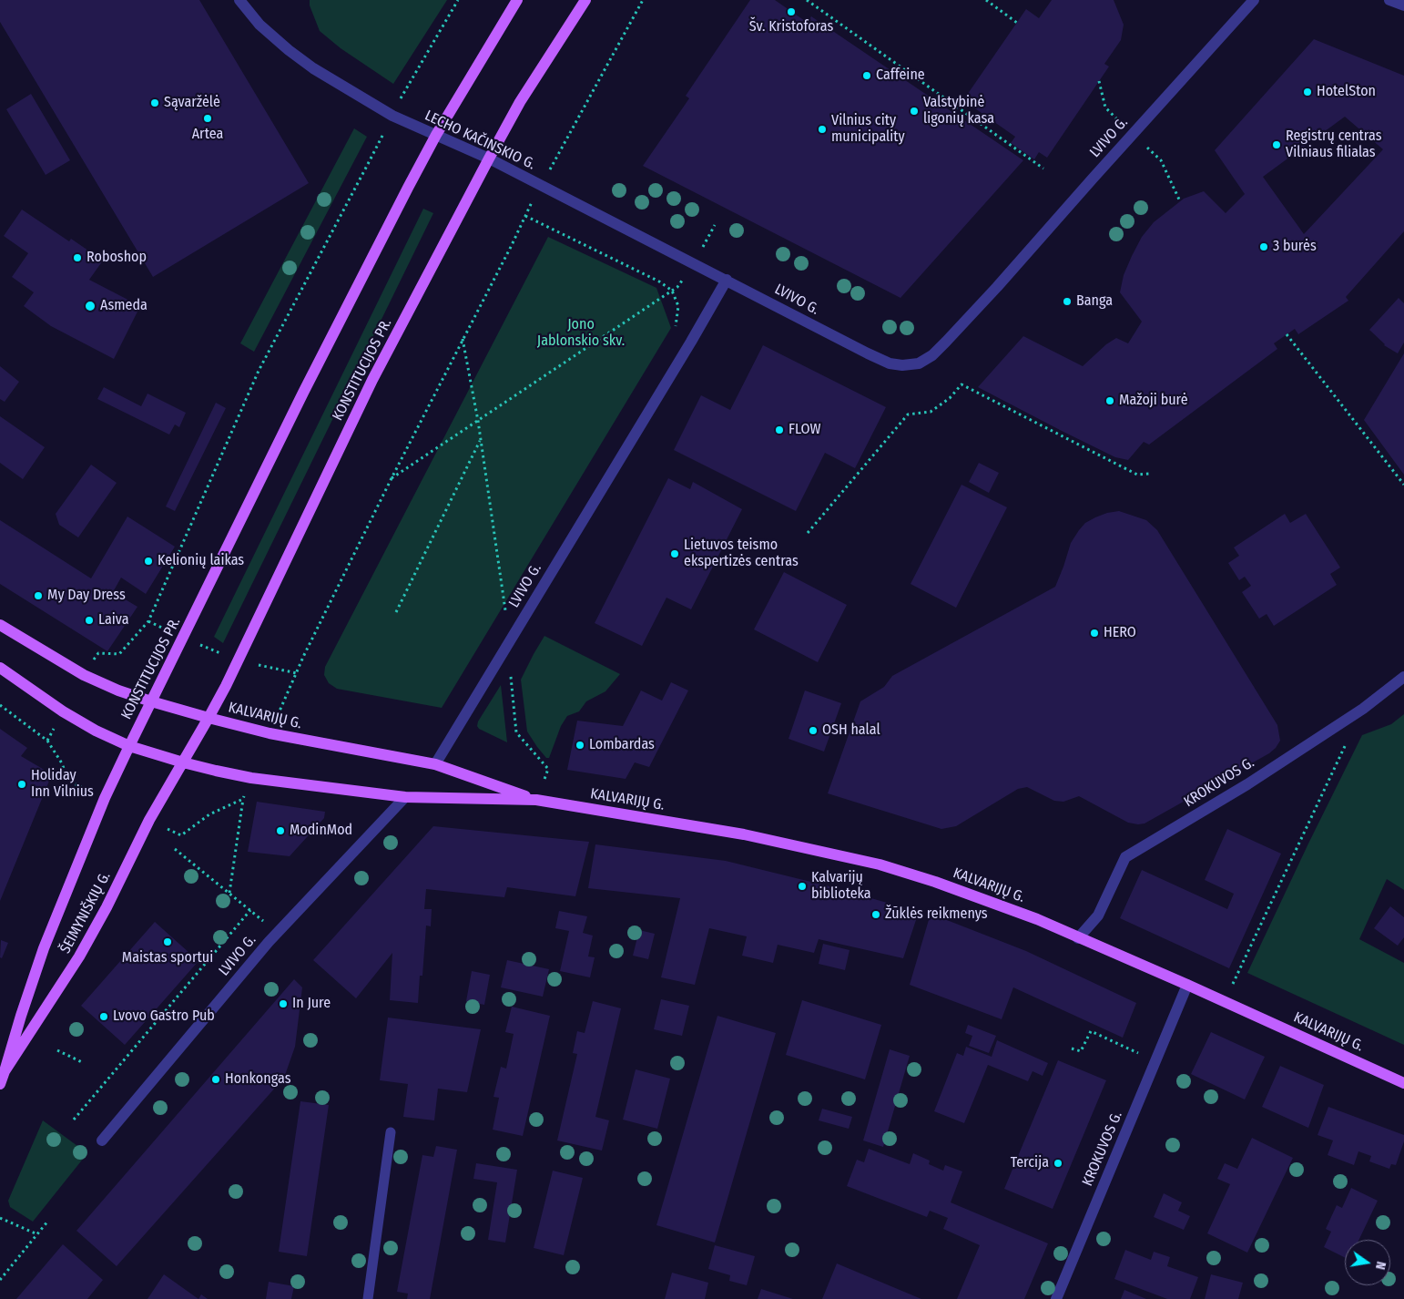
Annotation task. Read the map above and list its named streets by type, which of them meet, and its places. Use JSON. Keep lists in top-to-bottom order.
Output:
{
  "streets": {
    "main road": ["KONSTITUCIJOS PR.", "KALVARIJŲ G.", "ŠEIMYNIŠKIŲ G."],
    "street": ["LVIVO G.", "LECHO KAČINSKIO G.", "KROKUVOS G."]
  },
  "crossings": [
    ["LVIVO G.", "LECHO KAČINSKIO G."],
    ["LVIVO G.", "KALVARIJŲ G."],
    ["LECHO KAČINSKIO G.", "KONSTITUCIJOS PR."],
    ["KONSTITUCIJOS PR.", "KALVARIJŲ G."],
    ["KONSTITUCIJOS PR.", "ŠEIMYNIŠKIŲ G."],
    ["KALVARIJŲ G.", "KROKUVOS G."],
    ["KALVARIJŲ G.", "ŠEIMYNIŠKIŲ G."]
  ],
  "parks": ["Jono Jablonskio skv."],
  "places": [
    "Šv. Kristoforas",
    "Caffeine",
    "HotelSton",
    "Sąvaržėlė",
    "Valstybinė ligonių kasa",
    "Artea",
    "Vilnius city municipality",
    "Registrų centras Vilniaus filialas",
    "3 burės",
    "Roboshop",
    "Banga",
    "Asmeda",
    "Mažoji burė",
    "FLOW",
    "Lietuvos teismo ekspertizės centras",
    "Kelionių laikas",
    "My Day Dress",
    "Laiva",
    "HERO",
    "OSH halal",
    "Lombardas",
    "Holiday Inn Vilnius",
    "ModinMod",
    "Kalvarijų biblioteka",
    "Žūklės reikmenys",
    "Maistas sportui",
    "In Jure",
    "Lvovo Gastro Pub",
    "Honkongas",
    "Tercija"
  ],
  "north": "right"
}
